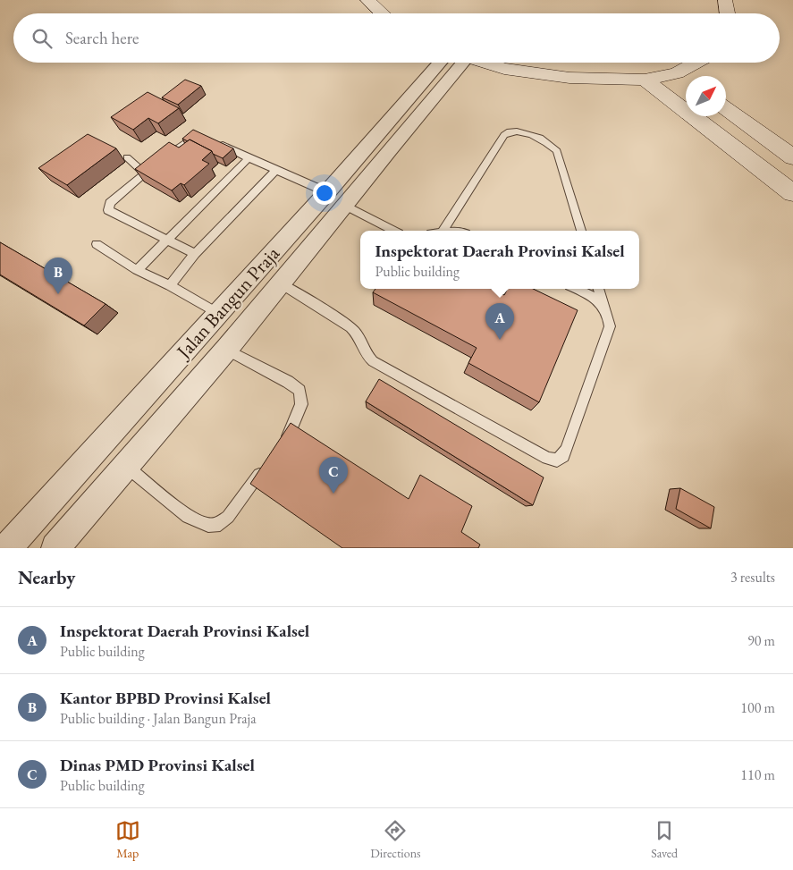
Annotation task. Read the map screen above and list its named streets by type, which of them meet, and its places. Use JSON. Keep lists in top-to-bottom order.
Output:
{
  "streets": {
    "street": ["Jalan Bangun Praja"]
  },
  "north": "top right",
  "page": {
    "search": "Search here",
    "popup": ["Inspektorat Daerah Provinsi Kalsel", "Public building"],
    "pins": ["B", "A", "C"],
    "heading": ["Nearby", "3 results"],
    "list": [
      {
        "mark": "A",
        "name": "Inspektorat Daerah Provinsi Kalsel",
        "note": "Public building",
        "value": "90 m"
      },
      {
        "mark": "B",
        "name": "Kantor BPBD Provinsi Kalsel",
        "note": "Public building · Jalan Bangun Praja",
        "value": "100 m"
      },
      {
        "mark": "C",
        "name": "Dinas PMD Provinsi Kalsel",
        "note": "Public building",
        "value": "110 m"
      }
    ],
    "nav": ["Map", "Directions", "Saved"]
  }
}
